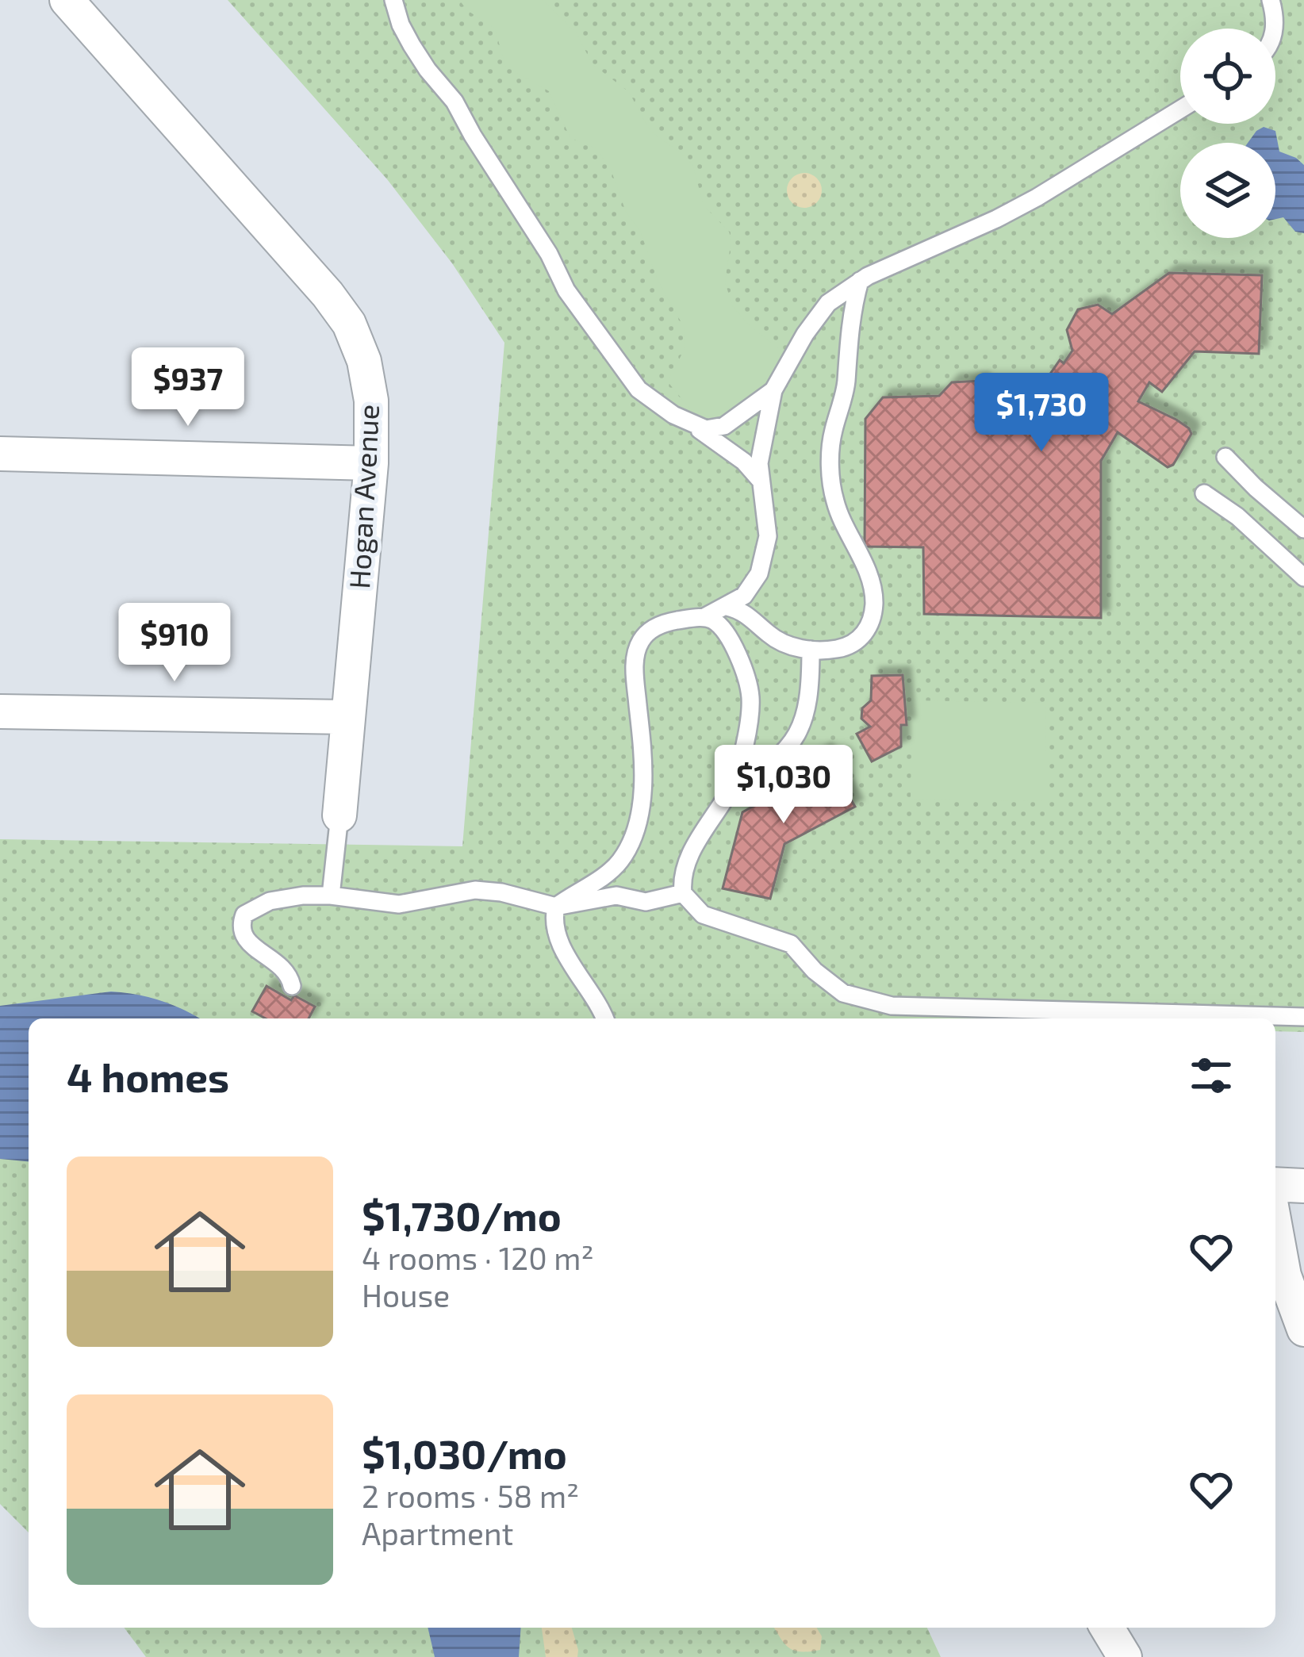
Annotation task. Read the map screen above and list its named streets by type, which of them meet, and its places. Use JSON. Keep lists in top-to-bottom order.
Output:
{
  "streets": {
    "street": ["Hogan Avenue"]
  },
  "page": {
    "price": [
      "$937",
      "$1,730",
      "$910",
      "$1,030"
    ],
    "heading": "4 homes",
    "list": [
      {
        "name": "$1,730/mo",
        "note": "4 rooms · 120 m² · House"
      },
      {
        "name": "$1,030/mo",
        "note": "2 rooms · 58 m² · Apartment"
      }
    ]
  }
}
